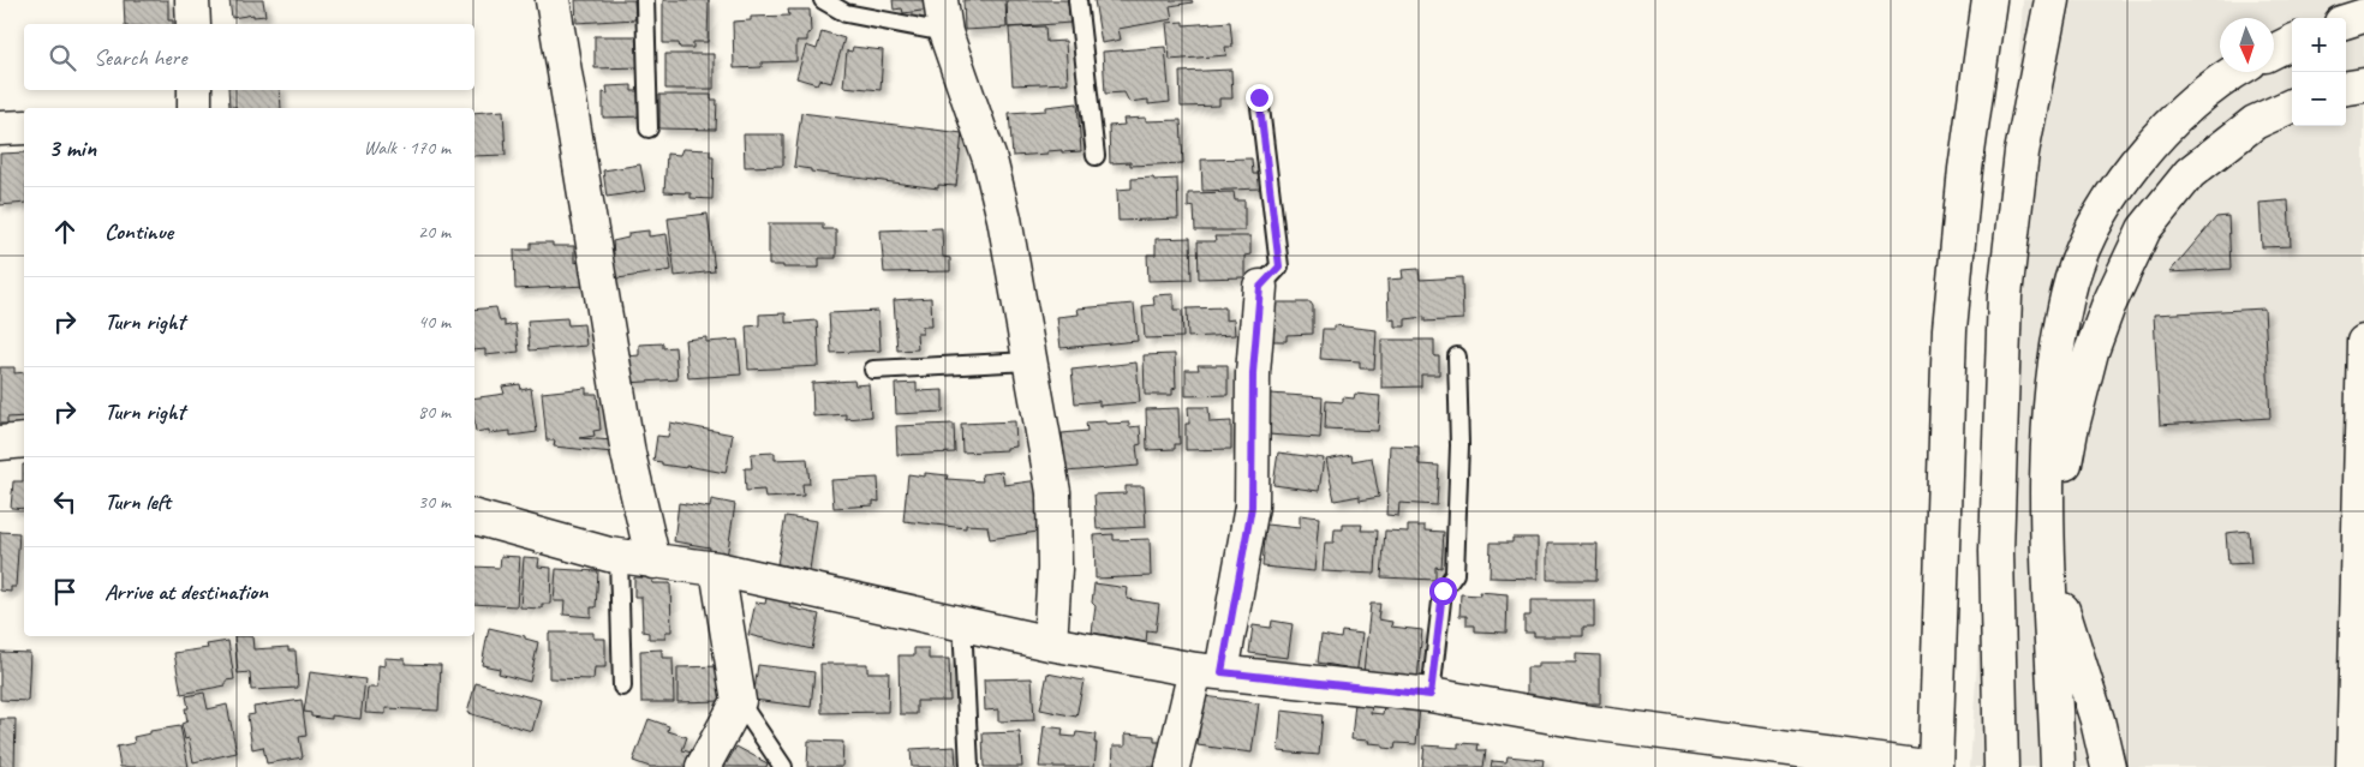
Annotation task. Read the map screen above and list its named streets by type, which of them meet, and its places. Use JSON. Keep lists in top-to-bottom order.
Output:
{
  "north": "bottom",
  "page": {
    "map_buttons": ["+", "−"],
    "search": "Search here",
    "heading": ["3 min", "Walk · 170 m"],
    "list": [
      ["Continue", "20 m"],
      ["Turn right", "40 m"],
      ["Turn right", "80 m"],
      ["Turn left", "30 m"],
      "Arrive at destination"
    ]
  }
}
